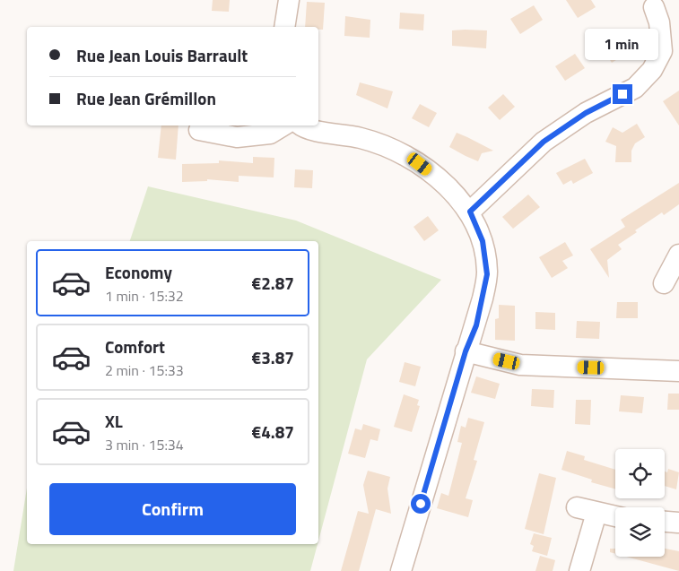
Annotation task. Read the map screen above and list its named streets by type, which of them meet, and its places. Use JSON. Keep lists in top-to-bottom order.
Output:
{
  "page": {
    "banner": ["Rue Jean Louis Barrault", "Rue Jean Grémillon"],
    "bubble": "1 min",
    "list": [
      {
        "name": "Economy",
        "note": "1 min · 15:32",
        "value": "€2.87"
      },
      {
        "name": "Comfort",
        "note": "2 min · 15:33",
        "value": "€3.87"
      },
      {
        "name": "XL",
        "note": "3 min · 15:34",
        "value": "€4.87"
      }
    ],
    "buttons": "Confirm"
  }
}
